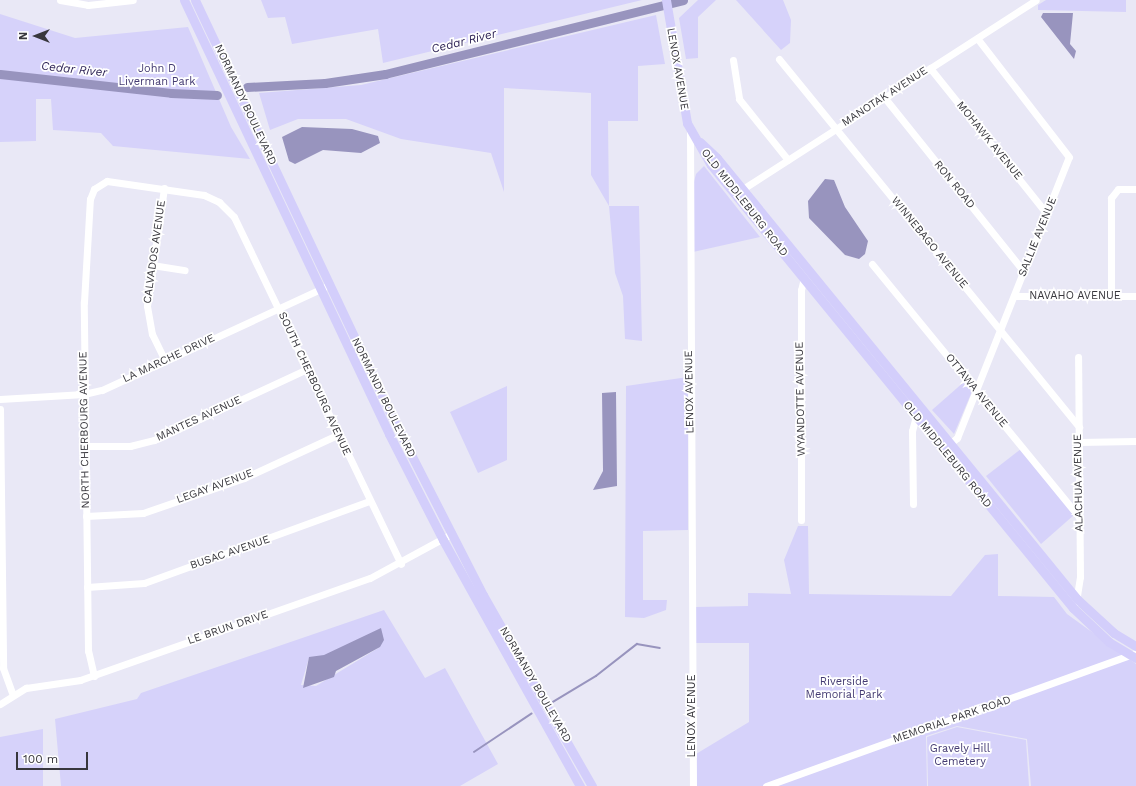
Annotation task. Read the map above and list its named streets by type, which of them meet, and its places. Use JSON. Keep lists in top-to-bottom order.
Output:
{
  "streets": {
    "main road": ["LENOX AVENUE", "NORMANDY BOULEVARD", "OLD MIDDLEBURG ROAD"],
    "street": [
      "MANOTAK AVENUE",
      "MOHAWK AVENUE",
      "RON ROAD",
      "SALLIE AVENUE",
      "WINNEBAGO AVENUE",
      "CALVADOS AVENUE",
      "NAVAHO AVENUE",
      "LA MARCHE DRIVE",
      "SOUTH CHERBOURG AVENUE",
      "OTTAWA AVENUE",
      "WYANDOTTE AVENUE",
      "MANTES AVENUE",
      "NORTH CHERBOURG AVENUE",
      "ALACHUA AVENUE",
      "LEGAY AVENUE",
      "BUSAC AVENUE",
      "LE BRUN DRIVE",
      "MEMORIAL PARK ROAD"
    ]
  },
  "crossings": [
    ["LENOX AVENUE", "OLD MIDDLEBURG ROAD"],
    ["MANOTAK AVENUE", "MOHAWK AVENUE"],
    ["MANOTAK AVENUE", "RON ROAD"],
    ["MANOTAK AVENUE", "OLD MIDDLEBURG ROAD"],
    ["MANOTAK AVENUE", "SALLIE AVENUE"],
    ["MANOTAK AVENUE", "WINNEBAGO AVENUE"],
    ["NORMANDY BOULEVARD", "LA MARCHE DRIVE"],
    ["NORMANDY BOULEVARD", "LE BRUN DRIVE"],
    ["MOHAWK AVENUE", "SALLIE AVENUE"],
    ["RON ROAD", "SALLIE AVENUE"],
    ["OLD MIDDLEBURG ROAD", "SALLIE AVENUE"],
    ["OLD MIDDLEBURG ROAD", "WYANDOTTE AVENUE"],
    ["OLD MIDDLEBURG ROAD", "ALACHUA AVENUE"],
    ["OLD MIDDLEBURG ROAD", "MEMORIAL PARK ROAD"],
    ["SALLIE AVENUE", "WINNEBAGO AVENUE"],
    ["SALLIE AVENUE", "NAVAHO AVENUE"],
    ["SALLIE AVENUE", "OTTAWA AVENUE"],
    ["WINNEBAGO AVENUE", "ALACHUA AVENUE"],
    ["CALVADOS AVENUE", "LA MARCHE DRIVE"],
    ["CALVADOS AVENUE", "SOUTH CHERBOURG AVENUE"],
    ["CALVADOS AVENUE", "NORTH CHERBOURG AVENUE"],
    ["LA MARCHE DRIVE", "SOUTH CHERBOURG AVENUE"],
    ["LA MARCHE DRIVE", "NORTH CHERBOURG AVENUE"],
    ["SOUTH CHERBOURG AVENUE", "MANTES AVENUE"],
    ["SOUTH CHERBOURG AVENUE", "NORTH CHERBOURG AVENUE"],
    ["SOUTH CHERBOURG AVENUE", "LEGAY AVENUE"],
    ["SOUTH CHERBOURG AVENUE", "BUSAC AVENUE"],
    ["SOUTH CHERBOURG AVENUE", "LE BRUN DRIVE"],
    ["OTTAWA AVENUE", "ALACHUA AVENUE"],
    ["MANTES AVENUE", "NORTH CHERBOURG AVENUE"],
    ["NORTH CHERBOURG AVENUE", "LEGAY AVENUE"],
    ["NORTH CHERBOURG AVENUE", "BUSAC AVENUE"],
    ["NORTH CHERBOURG AVENUE", "LE BRUN DRIVE"]
  ],
  "water": ["Cedar River"],
  "parks": ["John D Liverman Park", "Riverside Memorial Park", "Gravely Hill Cemetery"],
  "scale_bar": "100 m",
  "north": "left"
}
